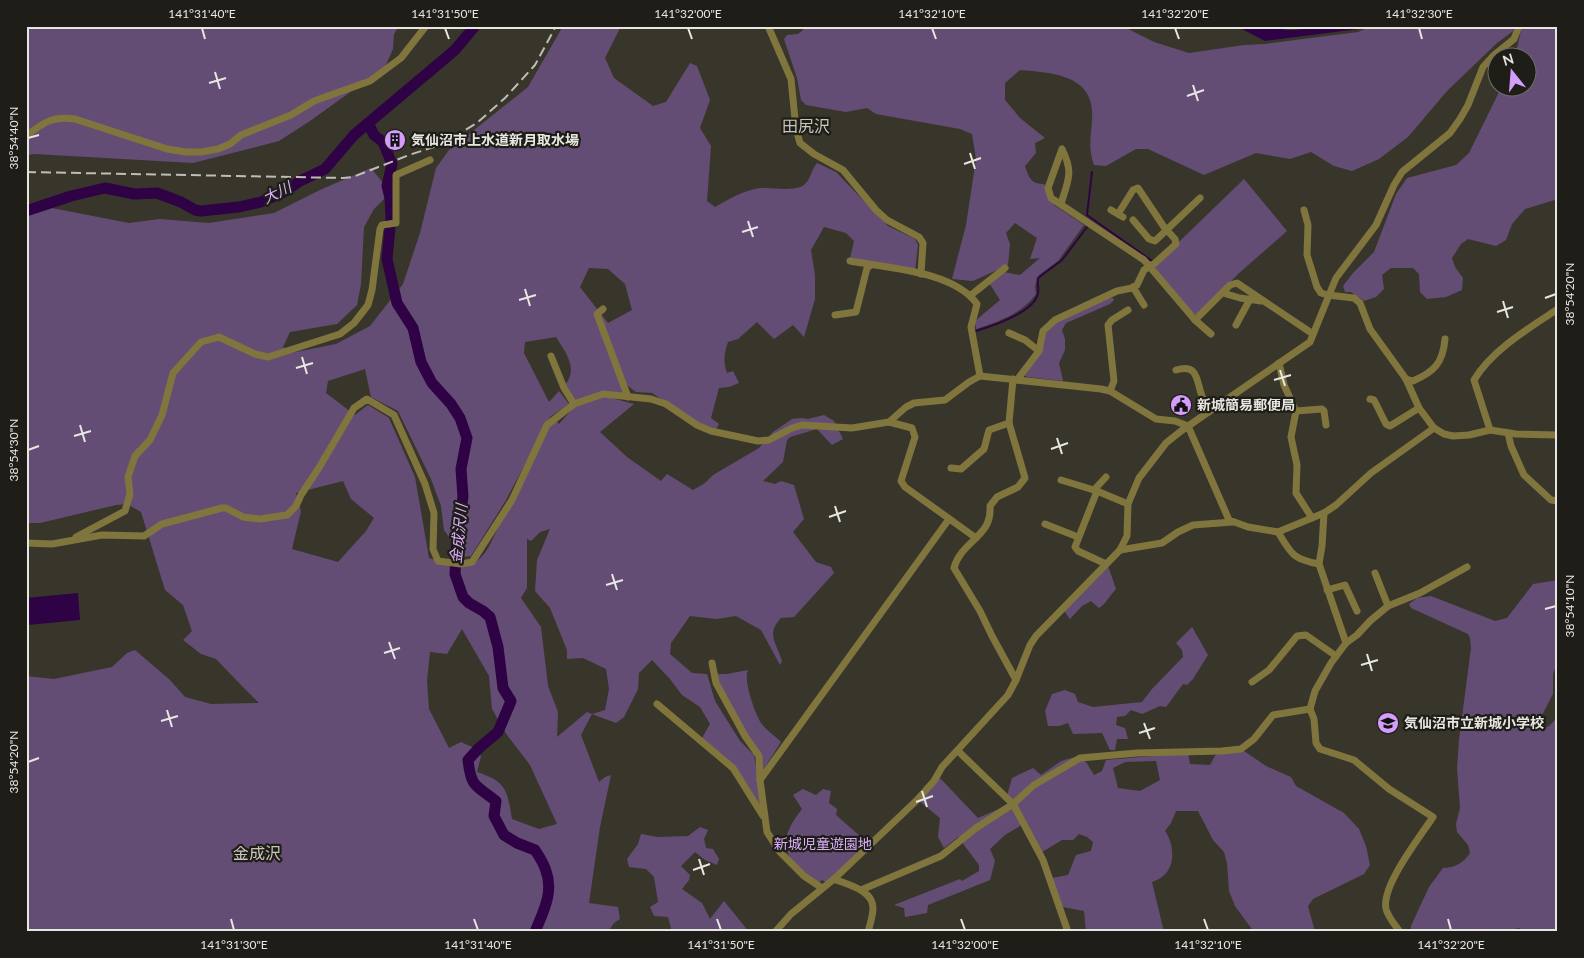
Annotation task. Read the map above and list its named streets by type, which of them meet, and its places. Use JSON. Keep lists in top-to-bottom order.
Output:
{
  "districts": ["田尻沢", "金成沢"],
  "water": ["大川", "金成沢川"],
  "parks": ["新城児童遊園地"],
  "places": {
    "building": ["気仙沼市上水道新月取水場"],
    "public building": ["新城簡易郵便局"],
    "school or university": ["気仙沼市立新城小学校"]
  },
  "north": "top",
  "coordinates": [
    "141°31'40\"E",
    "141°31'50\"E",
    "141°32'00\"E",
    "141°32'10\"E",
    "141°32'20\"E",
    "141°32'30\"E",
    "38°54'40\"N",
    "38°54'20\"N",
    "38°54'30\"N",
    "38°54'10\"N",
    "141°31'30\"E"
  ]
}
